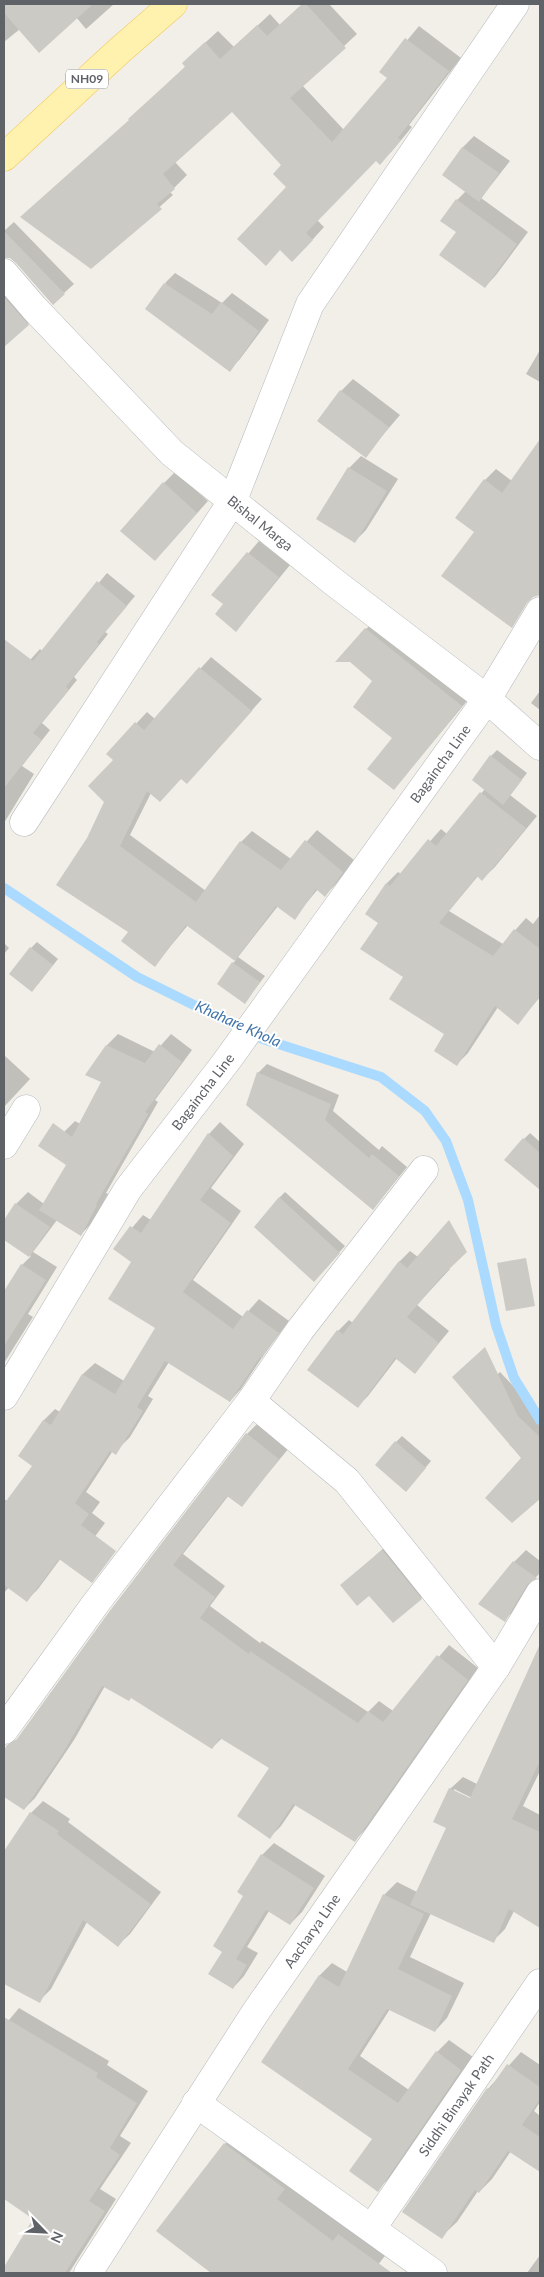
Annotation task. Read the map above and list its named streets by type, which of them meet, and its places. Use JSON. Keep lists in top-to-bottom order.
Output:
{
  "streets": {
    "main road": ["NH09"],
    "street": [
      "Bishal Marga",
      "Bagaincha Line",
      "Aacharya Line",
      "Siddhi Binayak Path"
    ]
  },
  "crossings": [
    ["Bishal Marga", "Bagaincha Line"]
  ],
  "water": ["Khahare Khola"],
  "north": "bottom right"
}
